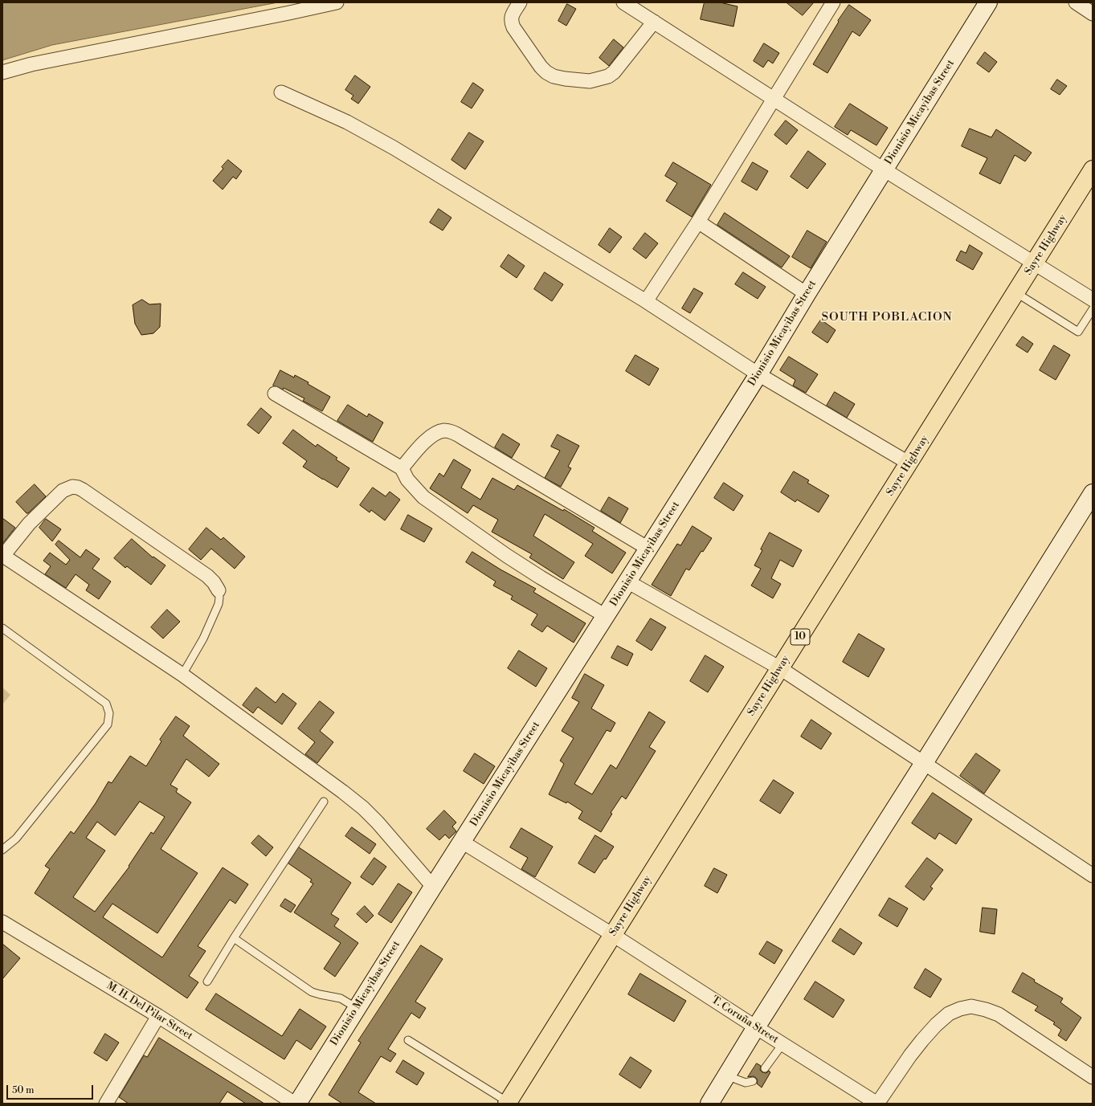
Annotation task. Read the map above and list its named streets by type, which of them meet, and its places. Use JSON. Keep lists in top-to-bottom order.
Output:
{
  "streets": {
    "highway": ["Sayre Highway", "10"],
    "street": ["Dionisio Micayibas Street", "M. H. Del Pilar Street", "T. Coruña Street"]
  },
  "crossings": [
    ["Dionisio Micayibas Street", "M. H. Del Pilar Street"],
    ["Dionisio Micayibas Street", "T. Coruña Street"],
    ["Sayre Highway", "T. Coruña Street"]
  ],
  "districts": ["SOUTH POBLACION"],
  "scale_bar": "50 m"
}
